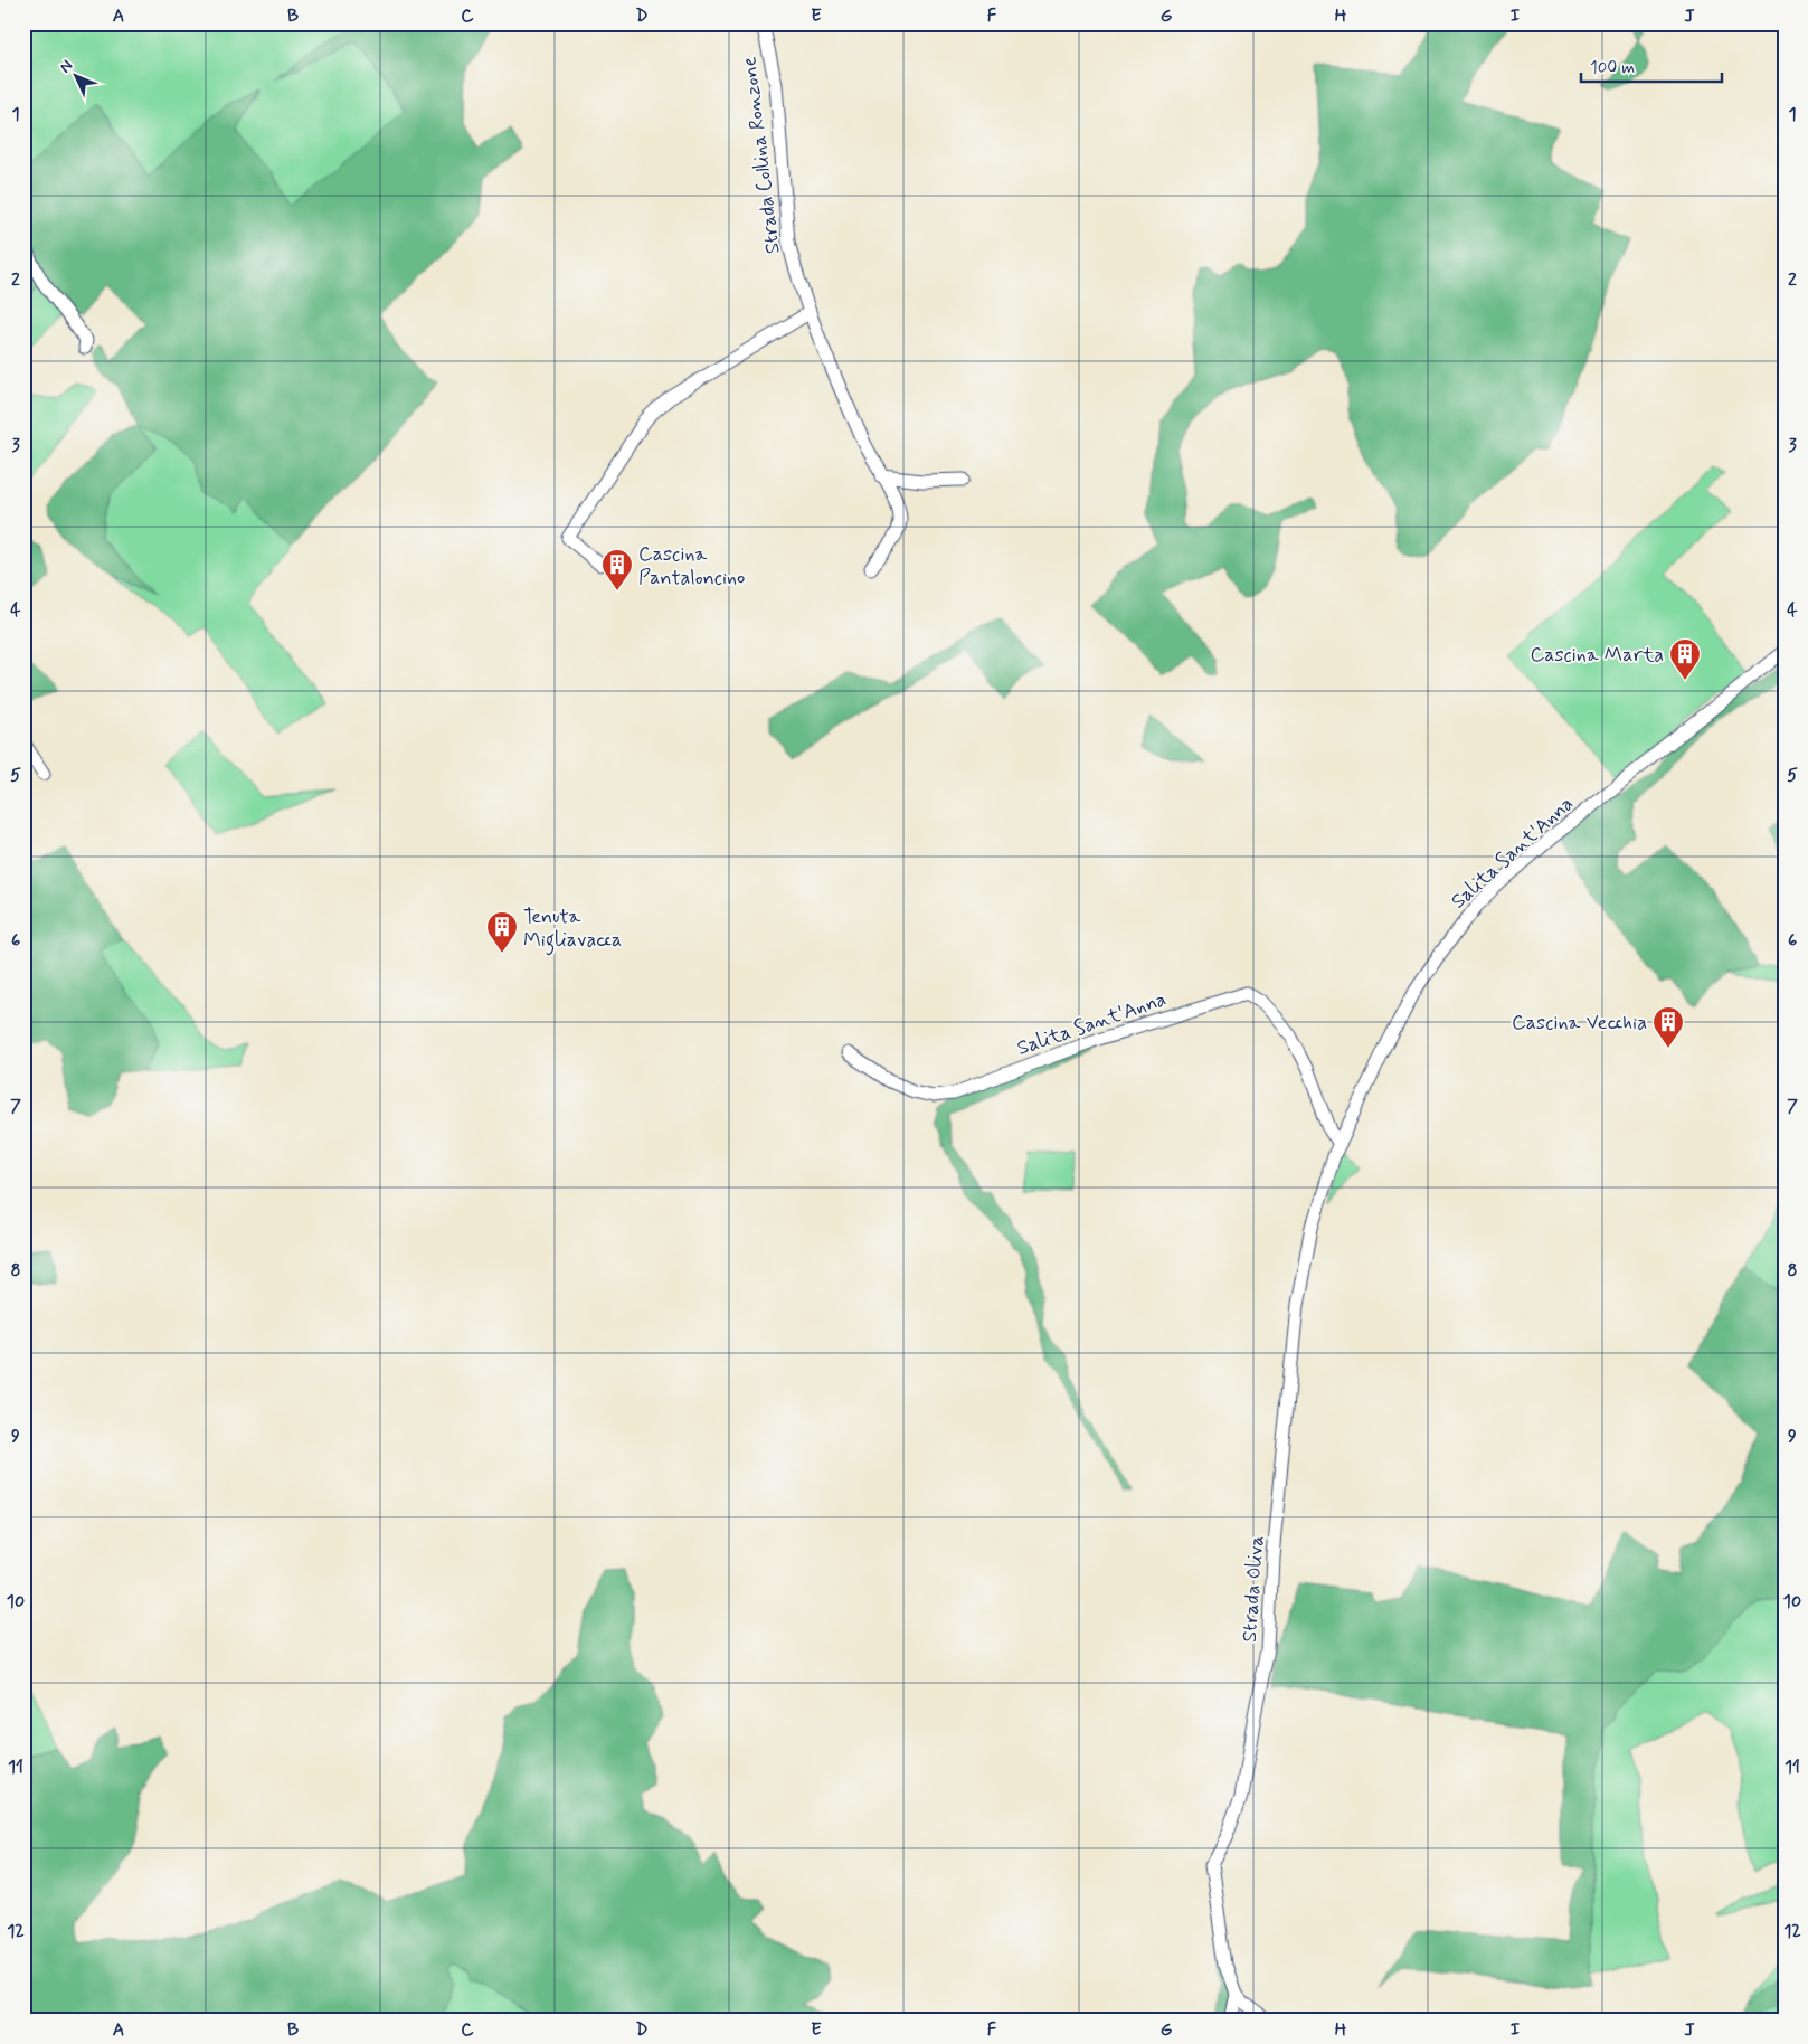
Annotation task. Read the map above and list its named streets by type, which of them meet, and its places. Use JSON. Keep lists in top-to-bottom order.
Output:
{
  "streets": {
    "street": ["Strada Collina Ronzone", "Salita Sant'Anna", "Strada Oliva"]
  },
  "crossings": [
    ["Salita Sant'Anna", "Strada Oliva"]
  ],
  "places": {
    "building": [
      "Cascina Pantaloncino",
      "Cascina Marta",
      "Tenuta Migliavacca",
      "Cascina Vecchia"
    ]
  },
  "scale_bar": "100 m",
  "north": "top left",
  "grid": {
    "columns": [
      "A",
      "B",
      "C",
      "D",
      "E",
      "F",
      "G",
      "H",
      "I",
      "J"
    ],
    "rows": [
      "1",
      "2",
      "3",
      "4",
      "5",
      "6",
      "7",
      "8",
      "9",
      "10",
      "11",
      "12"
    ]
  }
}
